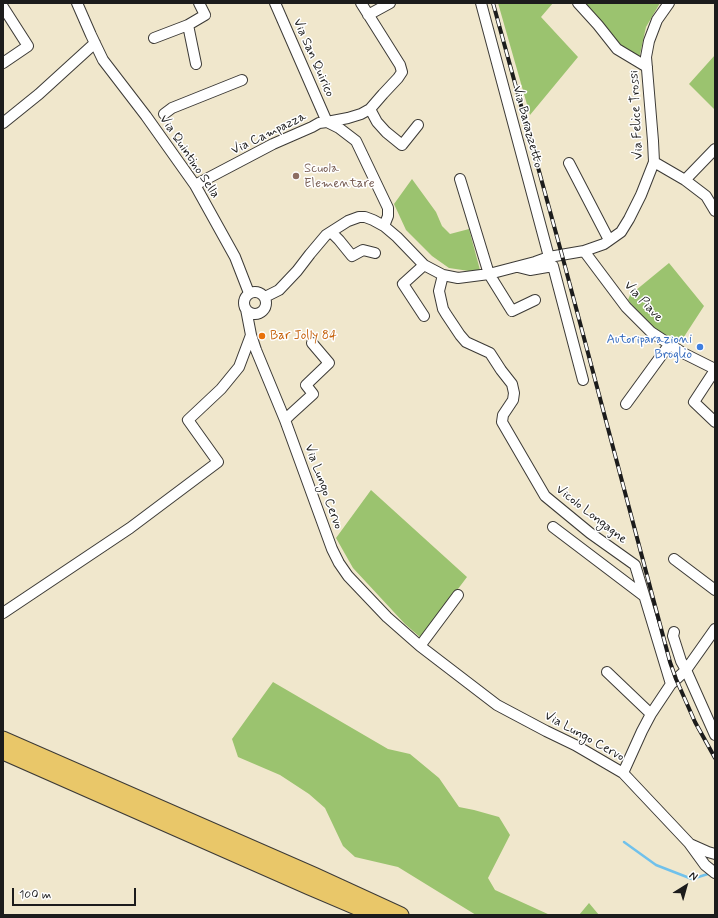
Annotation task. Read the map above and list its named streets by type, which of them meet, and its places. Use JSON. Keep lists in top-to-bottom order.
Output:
{
  "streets": {
    "street": [
      "Via San Quirico",
      "Via Felice Trossi",
      "Via Barazzetto",
      "Via Campazza",
      "Via Quintino Sella",
      "Via Piave",
      "Via Lungo Cervo",
      "Vicolo Longagne"
    ]
  },
  "crossings": [
    ["Via San Quirico", "Via Campazza"],
    ["Via Felice Trossi", "Via Barazzetto"],
    ["Via Felice Trossi", "Via Campazza"],
    ["Via Felice Trossi", "Via Quintino Sella"],
    ["Via Felice Trossi", "Via Piave"],
    ["Via Felice Trossi", "Via Lungo Cervo"],
    ["Via Felice Trossi", "Vicolo Longagne"],
    ["Via Campazza", "Via Quintino Sella"],
    ["Via Quintino Sella", "Via Lungo Cervo"]
  ],
  "places": ["Scuola Elementare", "Bar Jolly 84", "Autoriparazioni Broglio"],
  "scale_bar": "100 m",
  "north": "top right"
}
